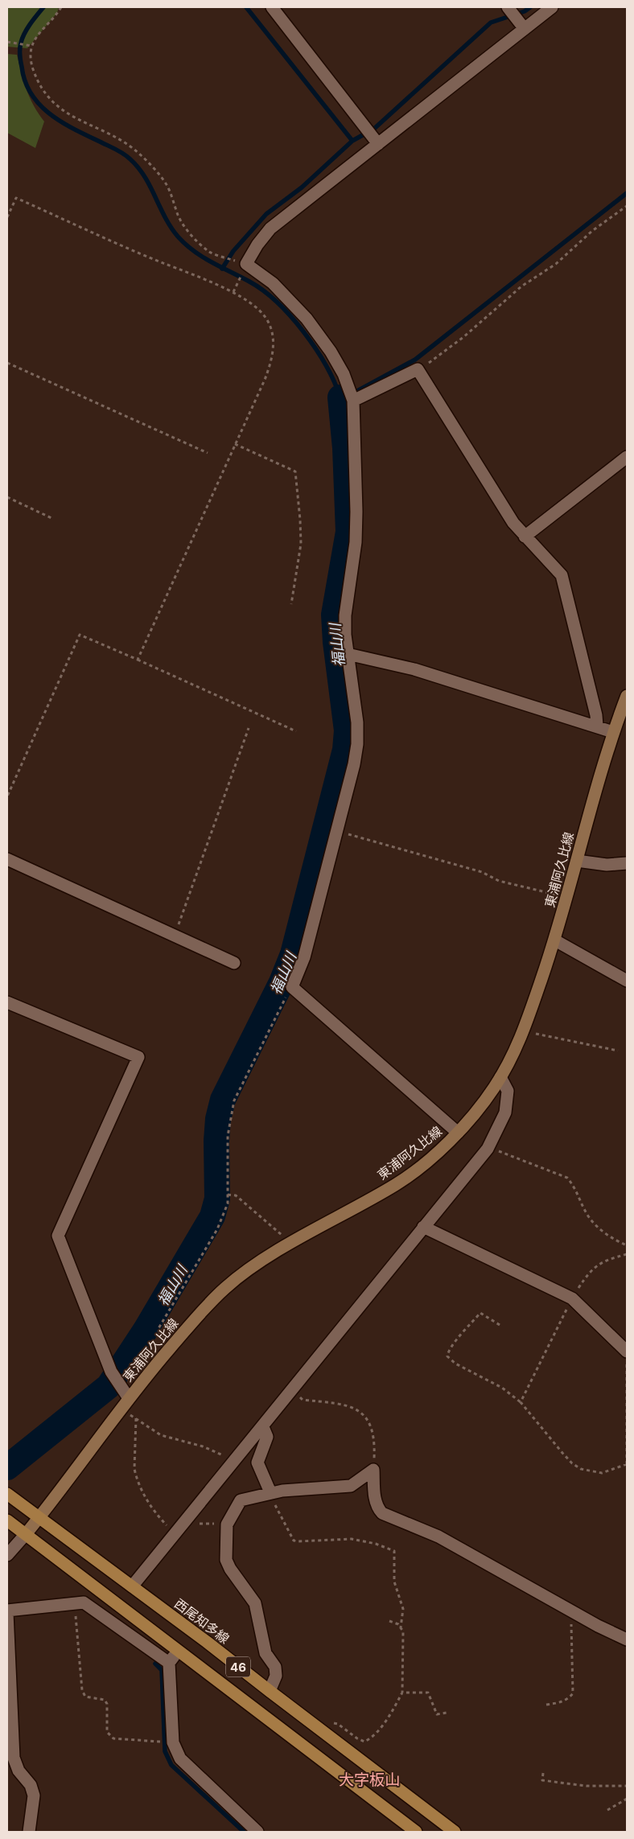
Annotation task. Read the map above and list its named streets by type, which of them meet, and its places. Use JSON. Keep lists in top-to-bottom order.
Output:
{
  "streets": {
    "main road": ["東浦阿久比線", "西尾知多線", "46"]
  },
  "crossings": [
    ["東浦阿久比線", "西尾知多線"],
    ["東浦阿久比線", "46"]
  ],
  "districts": ["大字板山"],
  "water": ["福山川"]
}
